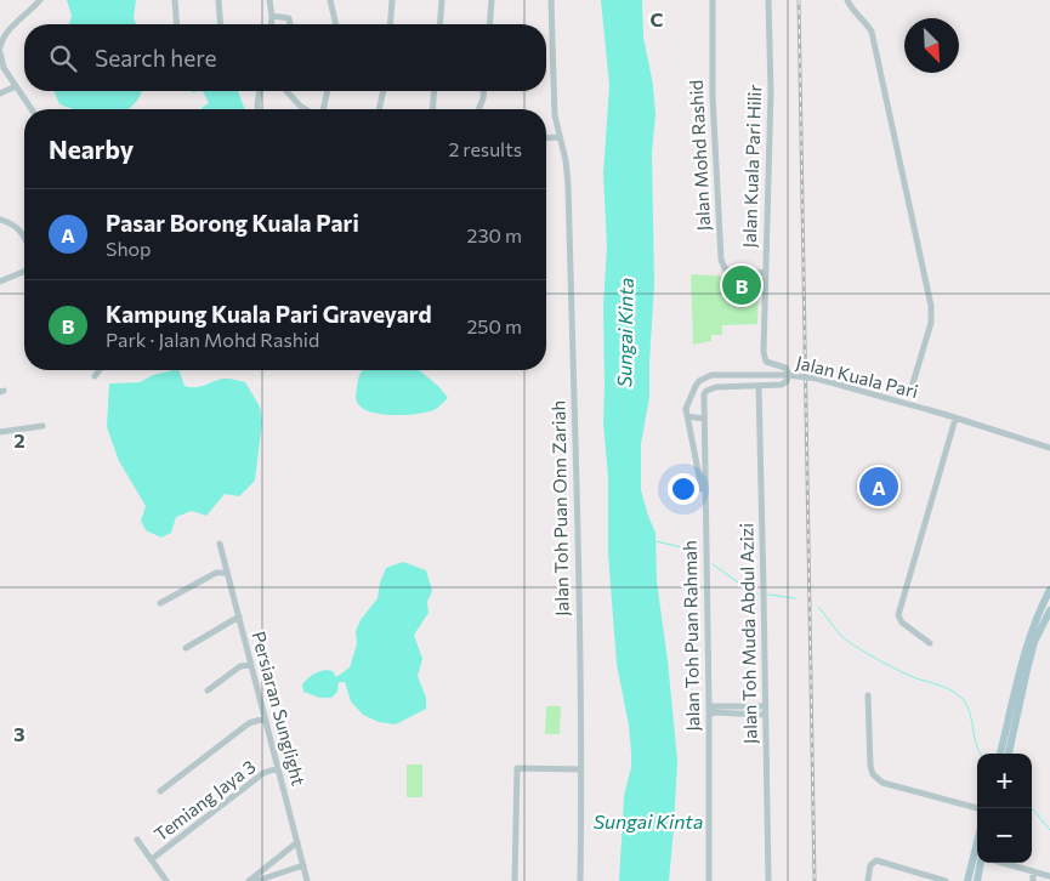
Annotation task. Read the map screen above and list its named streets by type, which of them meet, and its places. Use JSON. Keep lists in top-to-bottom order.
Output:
{
  "streets": {
    "street": [
      "Jalan Mohd Rashid",
      "Jalan Kuala Pari Hilir",
      "Jalan Kuala Pari",
      "Jalan Toh Puan Onn Zariah",
      "Jalan Toh Muda Abdul Azizi",
      "Jalan Toh Puan Rahmah",
      "Persiaran Sunglight",
      "Temiang Jaya 3"
    ]
  },
  "crossings": [
    ["Jalan Mohd Rashid", "Jalan Kuala Pari Hilir"],
    ["Jalan Kuala Pari Hilir", "Jalan Toh Muda Abdul Azizi"],
    ["Jalan Kuala Pari Hilir", "Jalan Toh Puan Rahmah"],
    ["Jalan Kuala Pari", "Jalan Toh Puan Rahmah"],
    ["Persiaran Sunglight", "Temiang Jaya 3"]
  ],
  "water": ["Sungai Kinta"],
  "north": "bottom right",
  "page": {
    "search": "Search here",
    "heading": ["Nearby", "2 results"],
    "list": [
      {
        "mark": "A",
        "name": "Pasar Borong Kuala Pari",
        "note": "Shop",
        "value": "230 m"
      },
      {
        "mark": "B",
        "name": "Kampung Kuala Pari Graveyard",
        "note": "Park · Jalan Mohd Rashid",
        "value": "250 m"
      }
    ],
    "pins": ["B", "A"],
    "map_buttons": ["+", "−"]
  },
  "grid": {
    "columns": ["C"],
    "rows": ["2", "3"]
  }
}
